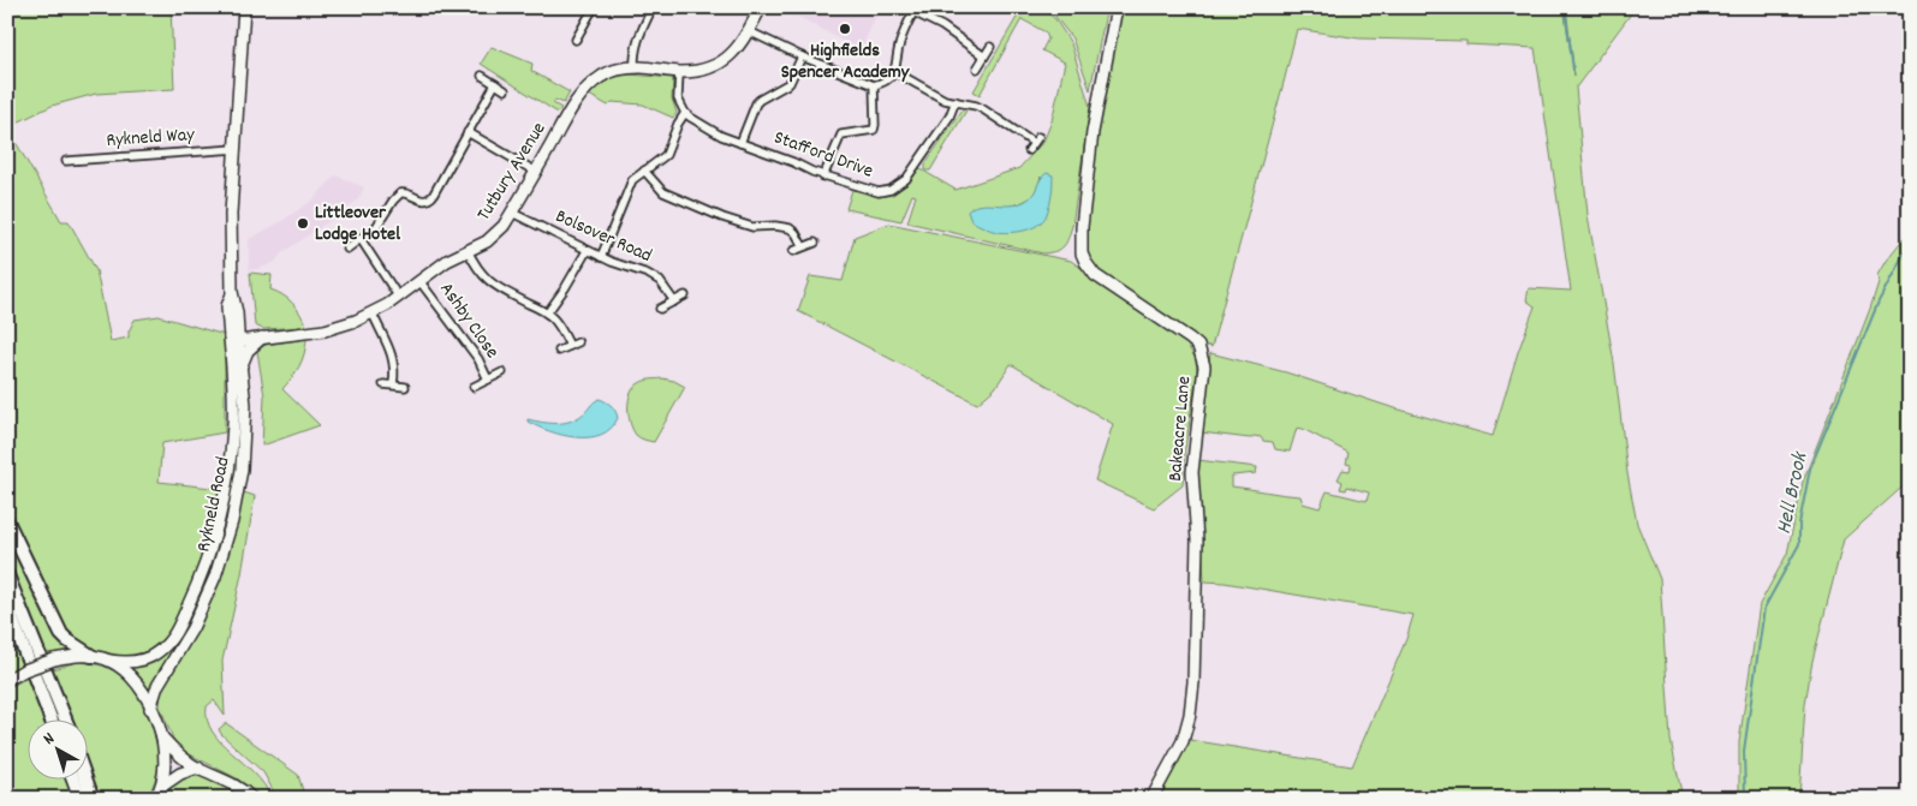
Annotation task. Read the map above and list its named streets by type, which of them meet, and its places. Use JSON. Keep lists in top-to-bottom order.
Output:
{
  "streets": {
    "street": [
      "Rykneld Way",
      "Stafford Drive",
      "Tutbury Avenue",
      "Bolsover Road",
      "Ashby Close",
      "Bakeacre Lane",
      "Rykneld Road"
    ]
  },
  "crossings": [
    ["Rykneld Way", "Rykneld Road"],
    ["Tutbury Avenue", "Bolsover Road"],
    ["Tutbury Avenue", "Ashby Close"],
    ["Tutbury Avenue", "Rykneld Road"]
  ],
  "water": ["Hell Brook"],
  "places": ["Highfields Spencer Academy", "Littleover Lodge Hotel"],
  "north": "top left"
}
